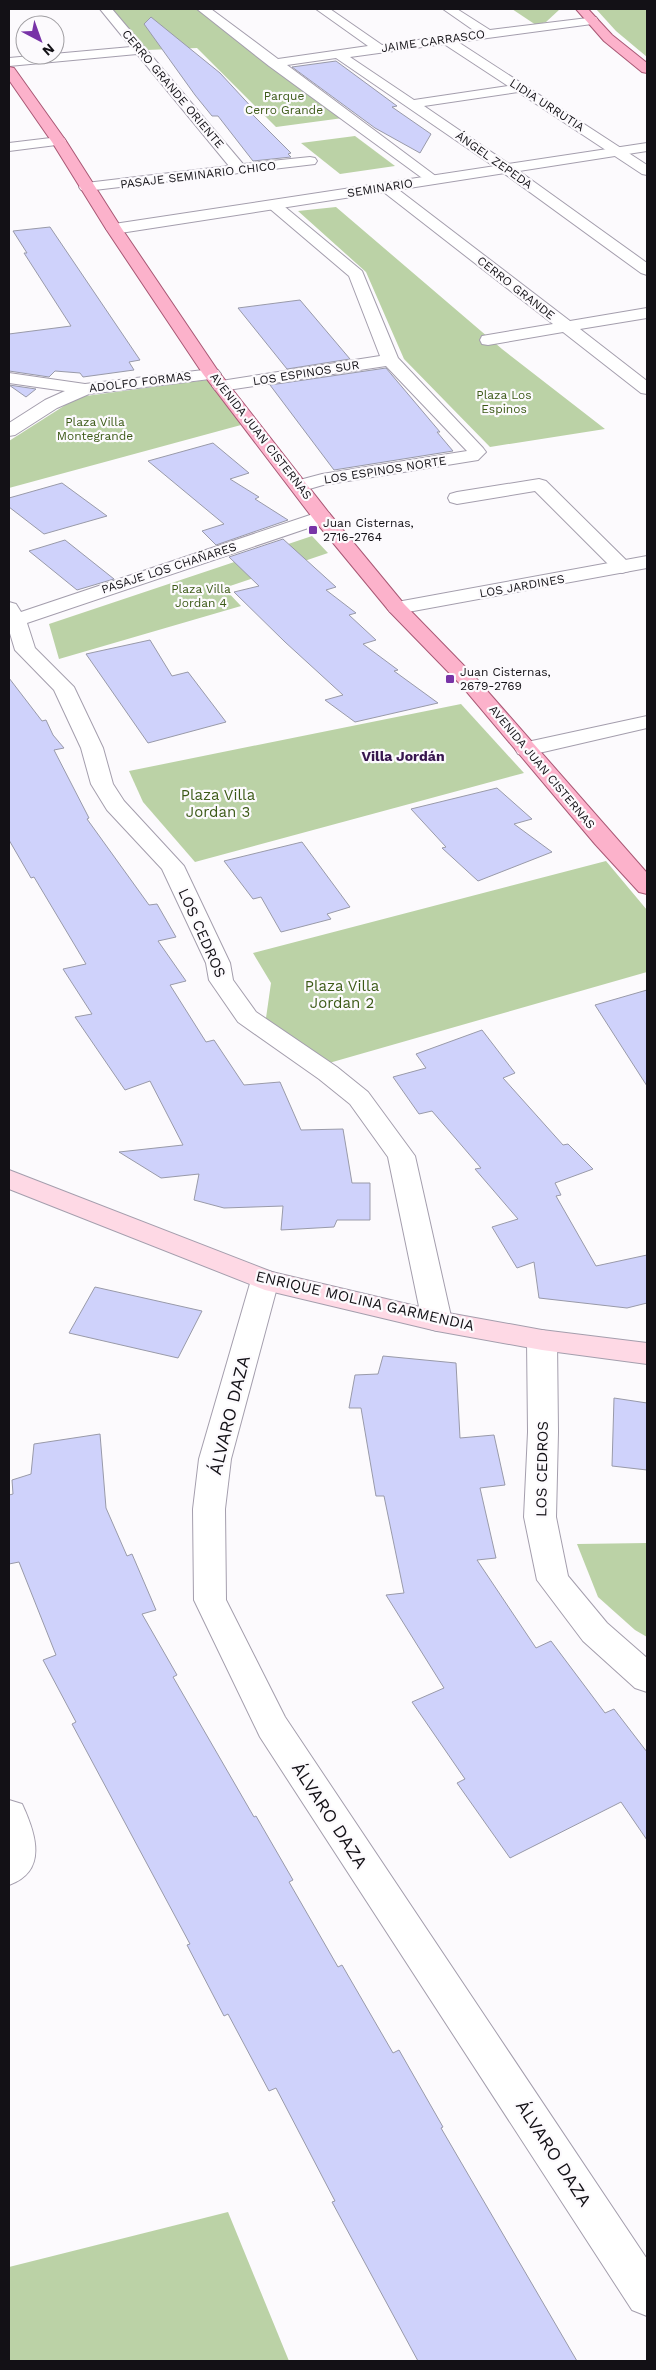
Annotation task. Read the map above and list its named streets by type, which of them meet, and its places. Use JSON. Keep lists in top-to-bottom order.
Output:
{
  "streets": {
    "main road": ["AVENIDA JUAN CISTERNAS", "ENRIQUE MOLINA GARMENDIA"],
    "street": [
      "JAIME CARRASCO",
      "CERRO GRANDE ORIENTE",
      "LIDIA URRUTIA",
      "ÁNGEL ZEPEDA",
      "PASAJE SEMINARIO CHICO",
      "SEMINARIO",
      "CERRO GRANDE",
      "LOS ESPINOS SUR",
      "ADOLFO FORMAS",
      "LOS ESPINOS NORTE",
      "PASAJE LOS CHAÑARES",
      "LOS JARDINES",
      "LOS CEDROS",
      "ÁLVARO DAZA"
    ]
  },
  "crossings": [
    ["JAIME CARRASCO", "LIDIA URRUTIA"],
    ["JAIME CARRASCO", "ÁNGEL ZEPEDA"],
    ["CERRO GRANDE ORIENTE", "PASAJE SEMINARIO CHICO"],
    ["LIDIA URRUTIA", "SEMINARIO"],
    ["ÁNGEL ZEPEDA", "SEMINARIO"],
    ["PASAJE SEMINARIO CHICO", "AVENIDA JUAN CISTERNAS"],
    ["SEMINARIO", "CERRO GRANDE"],
    ["SEMINARIO", "AVENIDA JUAN CISTERNAS"],
    ["LOS ESPINOS SUR", "ADOLFO FORMAS"],
    ["LOS ESPINOS SUR", "AVENIDA JUAN CISTERNAS"],
    ["LOS ESPINOS SUR", "LOS ESPINOS NORTE"],
    ["ADOLFO FORMAS", "AVENIDA JUAN CISTERNAS"],
    ["AVENIDA JUAN CISTERNAS", "LOS ESPINOS NORTE"],
    ["AVENIDA JUAN CISTERNAS", "PASAJE LOS CHAÑARES"],
    ["AVENIDA JUAN CISTERNAS", "LOS JARDINES"],
    ["PASAJE LOS CHAÑARES", "LOS CEDROS"],
    ["LOS CEDROS", "ENRIQUE MOLINA GARMENDIA"],
    ["ENRIQUE MOLINA GARMENDIA", "ÁLVARO DAZA"]
  ],
  "districts": ["Villa Jordán"],
  "parks": [
    "Parque Cerro Grande",
    "Plaza Los Espinos",
    "Plaza Villa Montegrande",
    "Plaza Villa Jordan 4",
    "Plaza Villa Jordan 3",
    "Plaza Villa Jordan 2"
  ],
  "places": {
    "transit": ["Juan Cisternas, 2716-2764", "Juan Cisternas, 2679-2769"]
  },
  "north": "bottom right"
}
